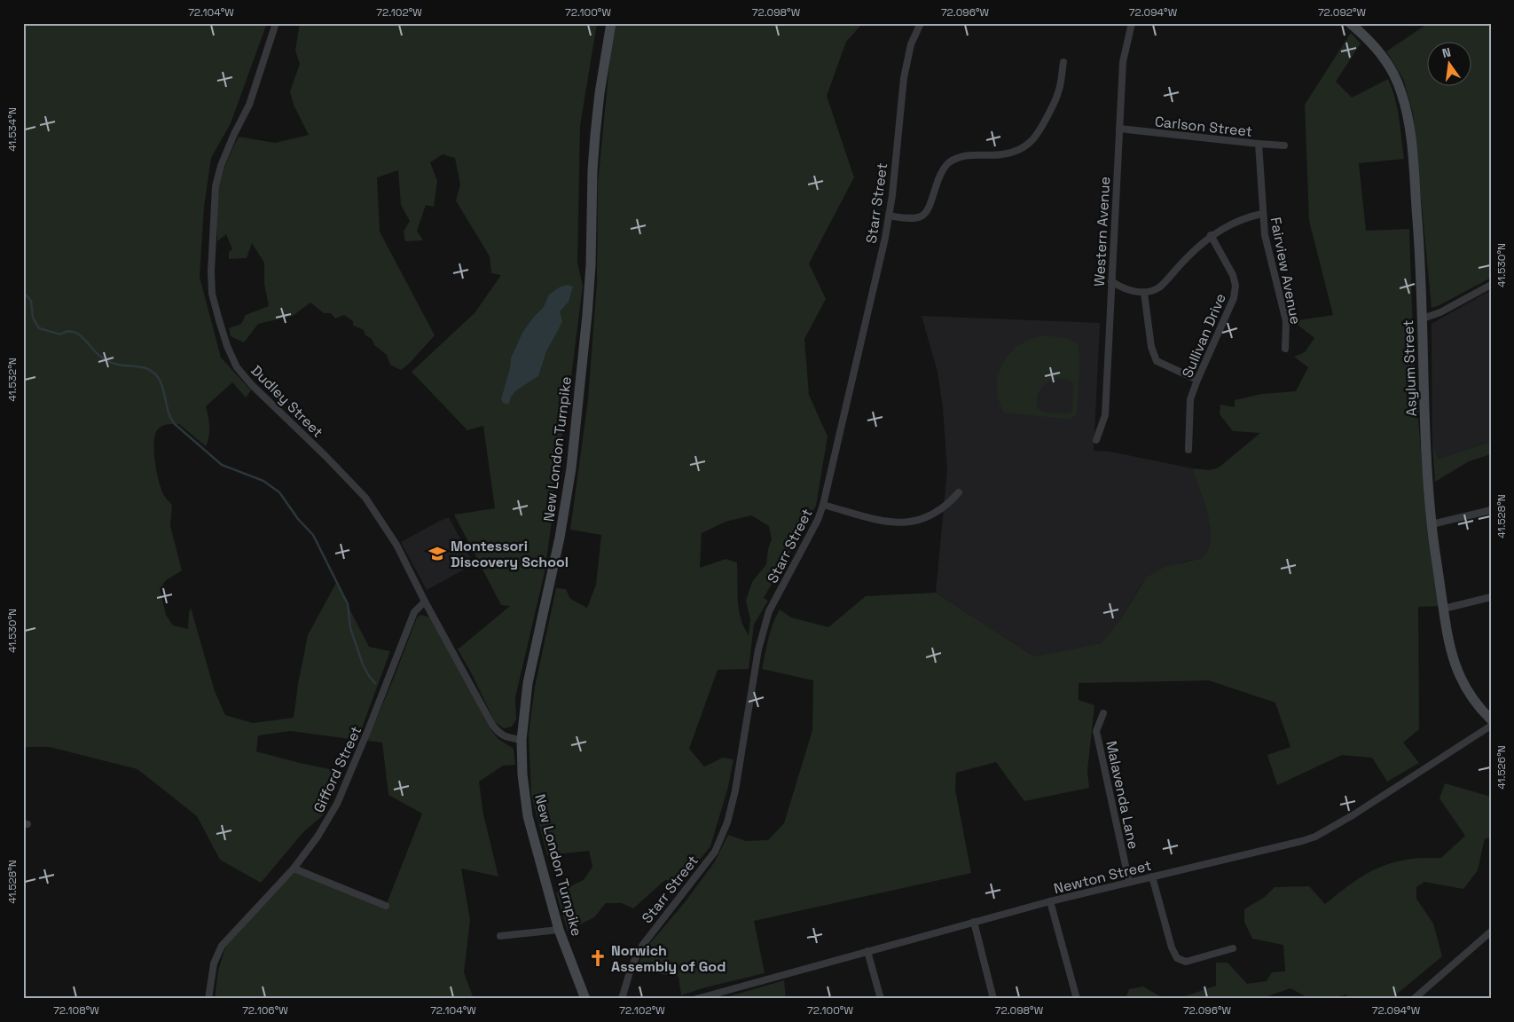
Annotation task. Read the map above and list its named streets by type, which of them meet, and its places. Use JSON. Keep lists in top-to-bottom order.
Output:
{
  "streets": {
    "main road": ["Asylum Street", "New London Turnpike"],
    "street": [
      "Carlson Street",
      "Starr Street",
      "Western Avenue",
      "Fairview Avenue",
      "Sullivan Drive",
      "Dudley Street",
      "Gifford Street",
      "Malavenda Lane",
      "Newton Street"
    ]
  },
  "crossings": [
    ["Carlson Street", "Western Avenue"],
    ["Carlson Street", "Fairview Avenue"],
    ["Dudley Street", "New London Turnpike"],
    ["Dudley Street", "Gifford Street"],
    ["Malavenda Lane", "Newton Street"]
  ],
  "places": {
    "school or university": ["Montessori Discovery School"],
    "church": ["Norwich Assembly of God"]
  },
  "north": "top",
  "coordinates": [
    "72.104°W",
    "72.102°W",
    "72.100°W",
    "72.098°W",
    "72.096°W",
    "72.094°W",
    "72.092°W",
    "41.534°N",
    "41.530°N",
    "41.532°N",
    "41.528°N",
    "41.526°N",
    "72.108°W",
    "72.106°W"
  ]
}
